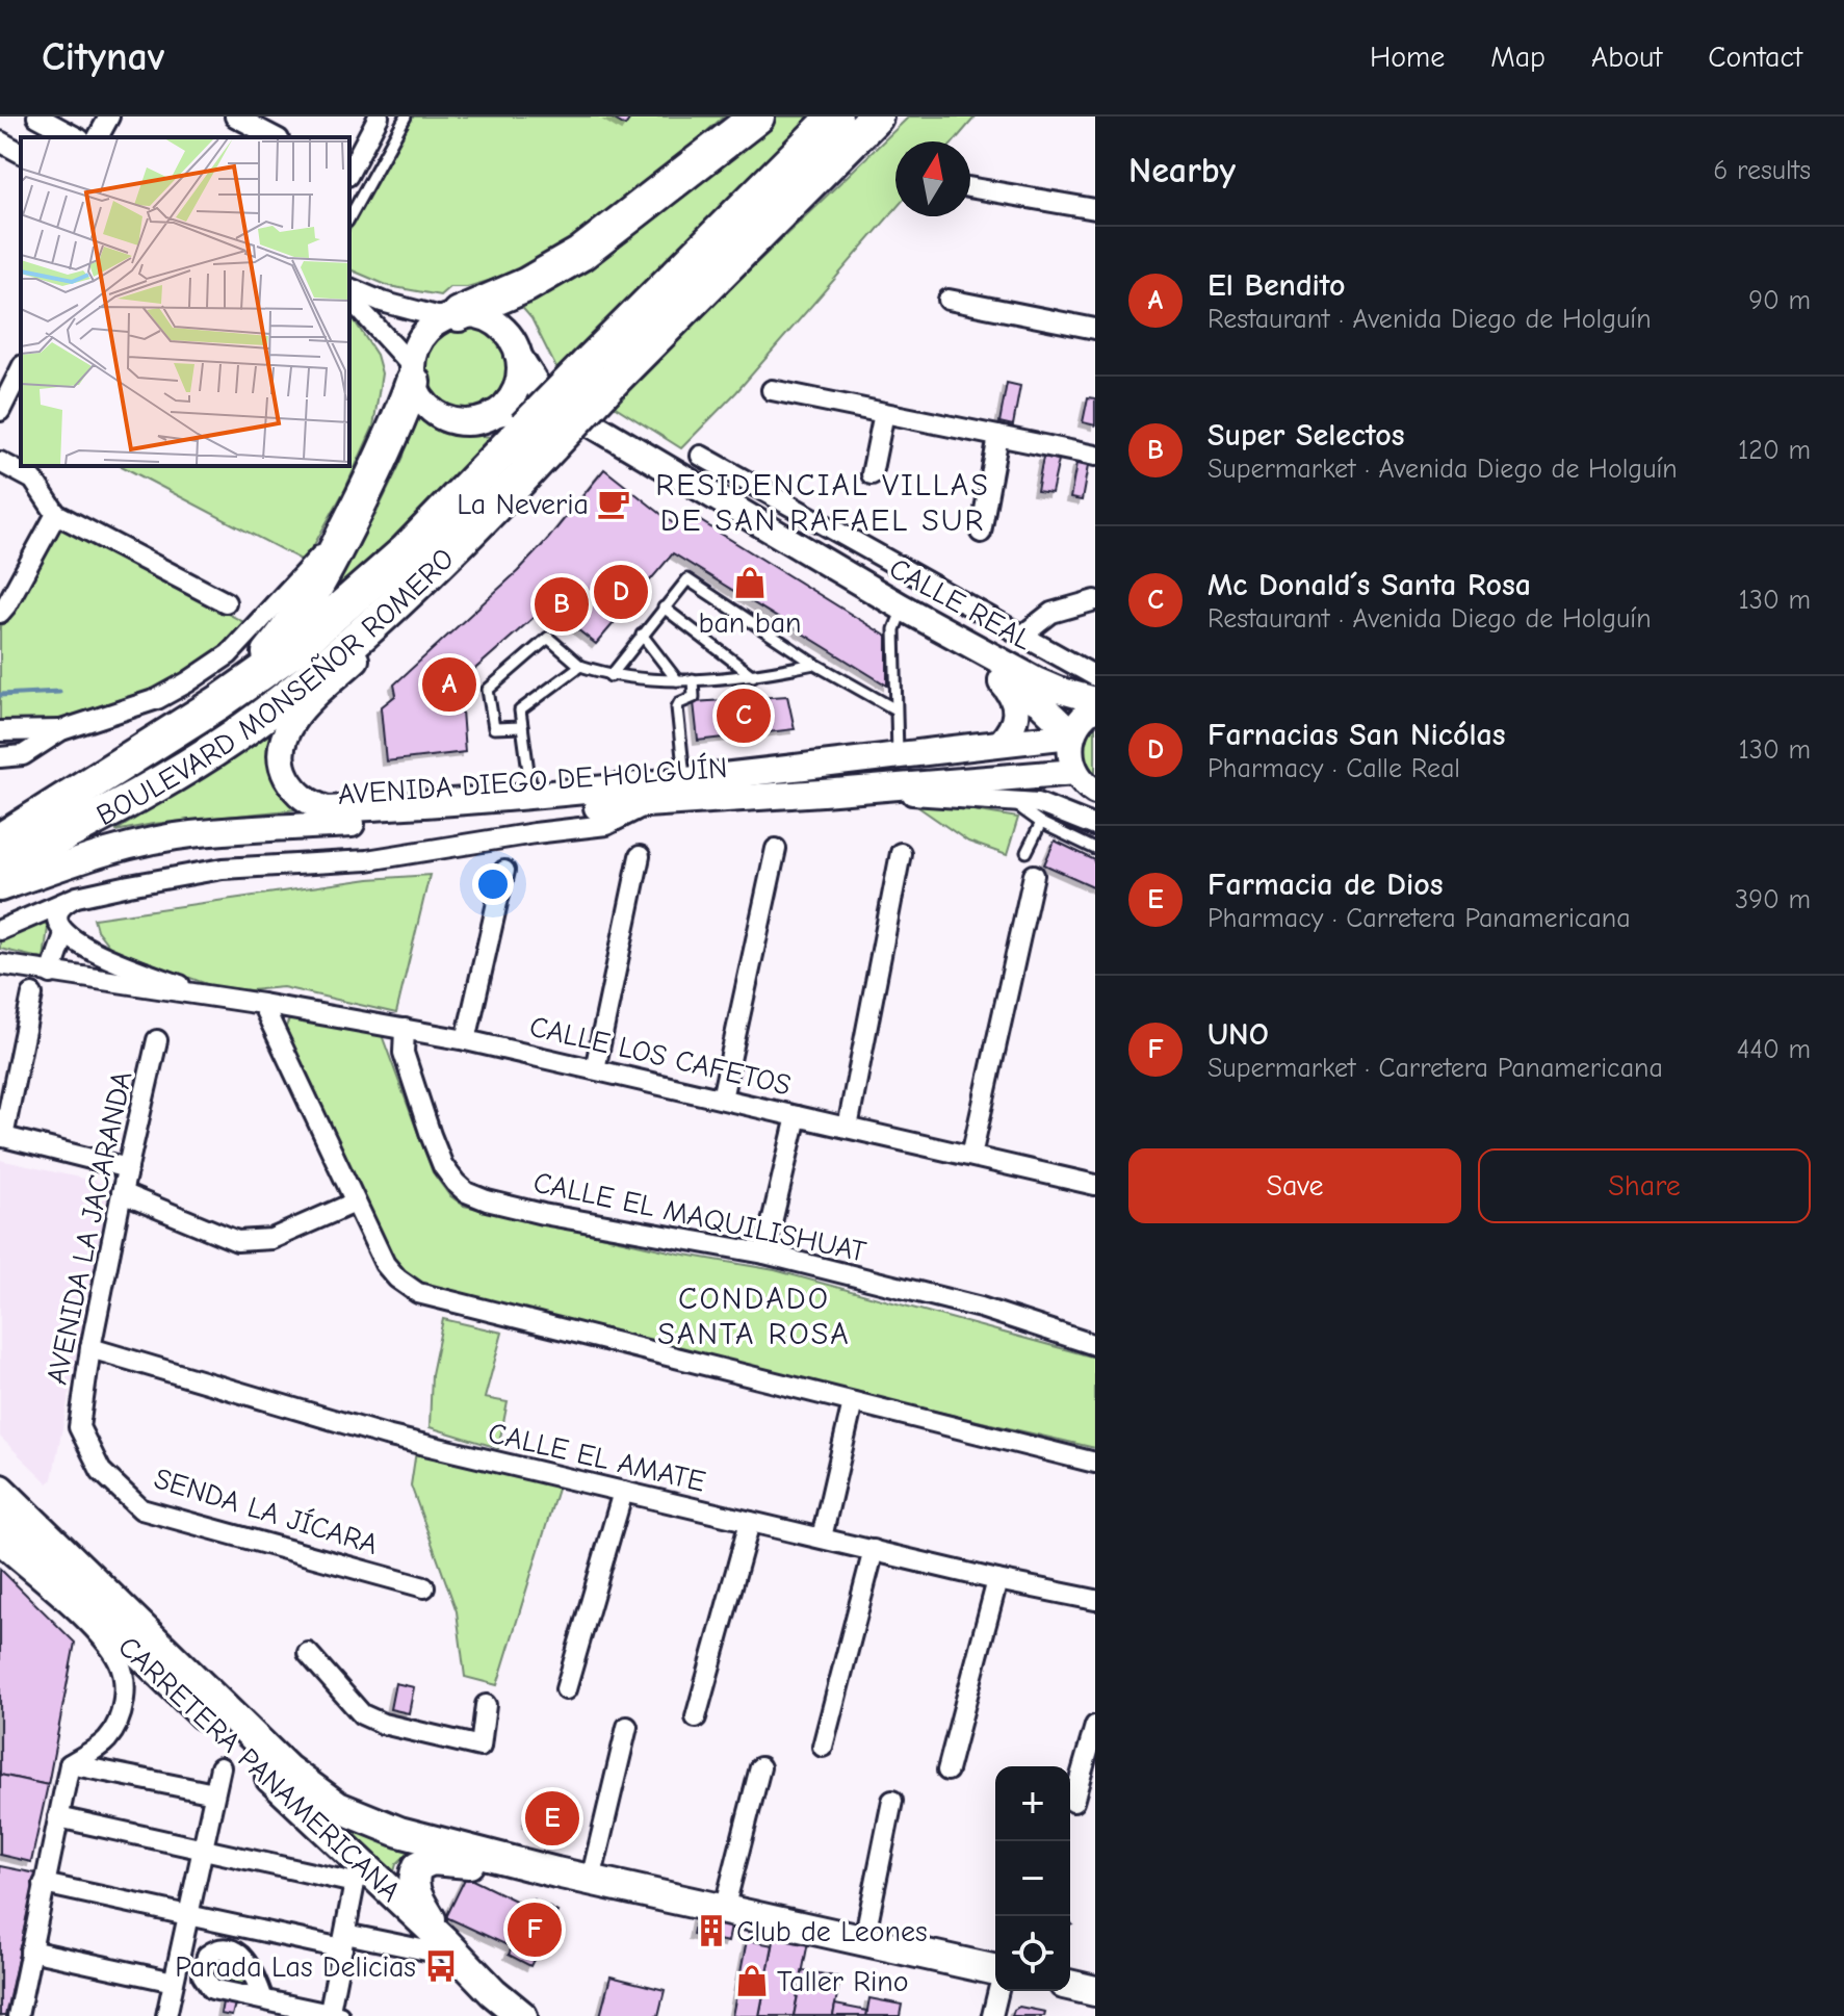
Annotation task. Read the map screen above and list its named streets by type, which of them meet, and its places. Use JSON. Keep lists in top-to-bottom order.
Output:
{
  "streets": {
    "highway": ["BOULEVARD MONSEÑOR ROMERO"],
    "main road": ["CARRETERA PANAMERICANA"],
    "street": [
      "CALLE REAL",
      "AVENIDA DIEGO DE HOLGUÍN",
      "CALLE LOS CAFETOS",
      "CALLE EL MAQUILISHUAT",
      "AVENIDA LA JACARANDA",
      "CALLE EL AMATE",
      "SENDA LA JÍCARA"
    ]
  },
  "crossings": [
    ["CALLE REAL", "AVENIDA DIEGO DE HOLGUÍN"],
    ["BOULEVARD MONSEÑOR ROMERO", "AVENIDA DIEGO DE HOLGUÍN"],
    ["CALLE LOS CAFETOS", "CALLE EL MAQUILISHUAT"],
    ["AVENIDA LA JACARANDA", "CALLE EL AMATE"],
    ["AVENIDA LA JACARANDA", "SENDA LA JÍCARA"]
  ],
  "districts": ["RESIDENCIAL VILLAS DE SAN RAFAEL SUR", "CONDADO SANTA ROSA"],
  "places": {
    "cafe": ["La Neveria"],
    "shop": ["ban ban", "Taller Rino"],
    "building": ["Club de Leones"],
    "bus stop": ["Parada Las Delicias"]
  },
  "north": "top",
  "page": {
    "header": "Citynav",
    "nav": [
      "Home",
      "Map",
      "About",
      "Contact"
    ],
    "heading": ["Nearby", "6 results"],
    "list": [
      {
        "mark": "A",
        "name": "El Bendito",
        "note": "Restaurant · Avenida Diego de Holguín",
        "value": "90 m"
      },
      {
        "mark": "B",
        "name": "Super Selectos",
        "note": "Supermarket · Avenida Diego de Holguín",
        "value": "120 m"
      },
      {
        "mark": "C",
        "name": "Mc Donald´s Santa Rosa",
        "note": "Restaurant · Avenida Diego de Holguín",
        "value": "130 m"
      },
      {
        "mark": "D",
        "name": "Farnacias San Nicólas",
        "note": "Pharmacy · Calle Real",
        "value": "130 m"
      },
      {
        "mark": "E",
        "name": "Farmacia de Dios",
        "note": "Pharmacy · Carretera Panamericana",
        "value": "390 m"
      },
      {
        "mark": "F",
        "name": "UNO",
        "note": "Supermarket · Carretera Panamericana",
        "value": "440 m"
      }
    ],
    "pins": [
      "D",
      "B",
      "A",
      "C",
      "E",
      "F"
    ],
    "buttons": ["Save", "Share"],
    "map_buttons": ["+", "−"]
  }
}
